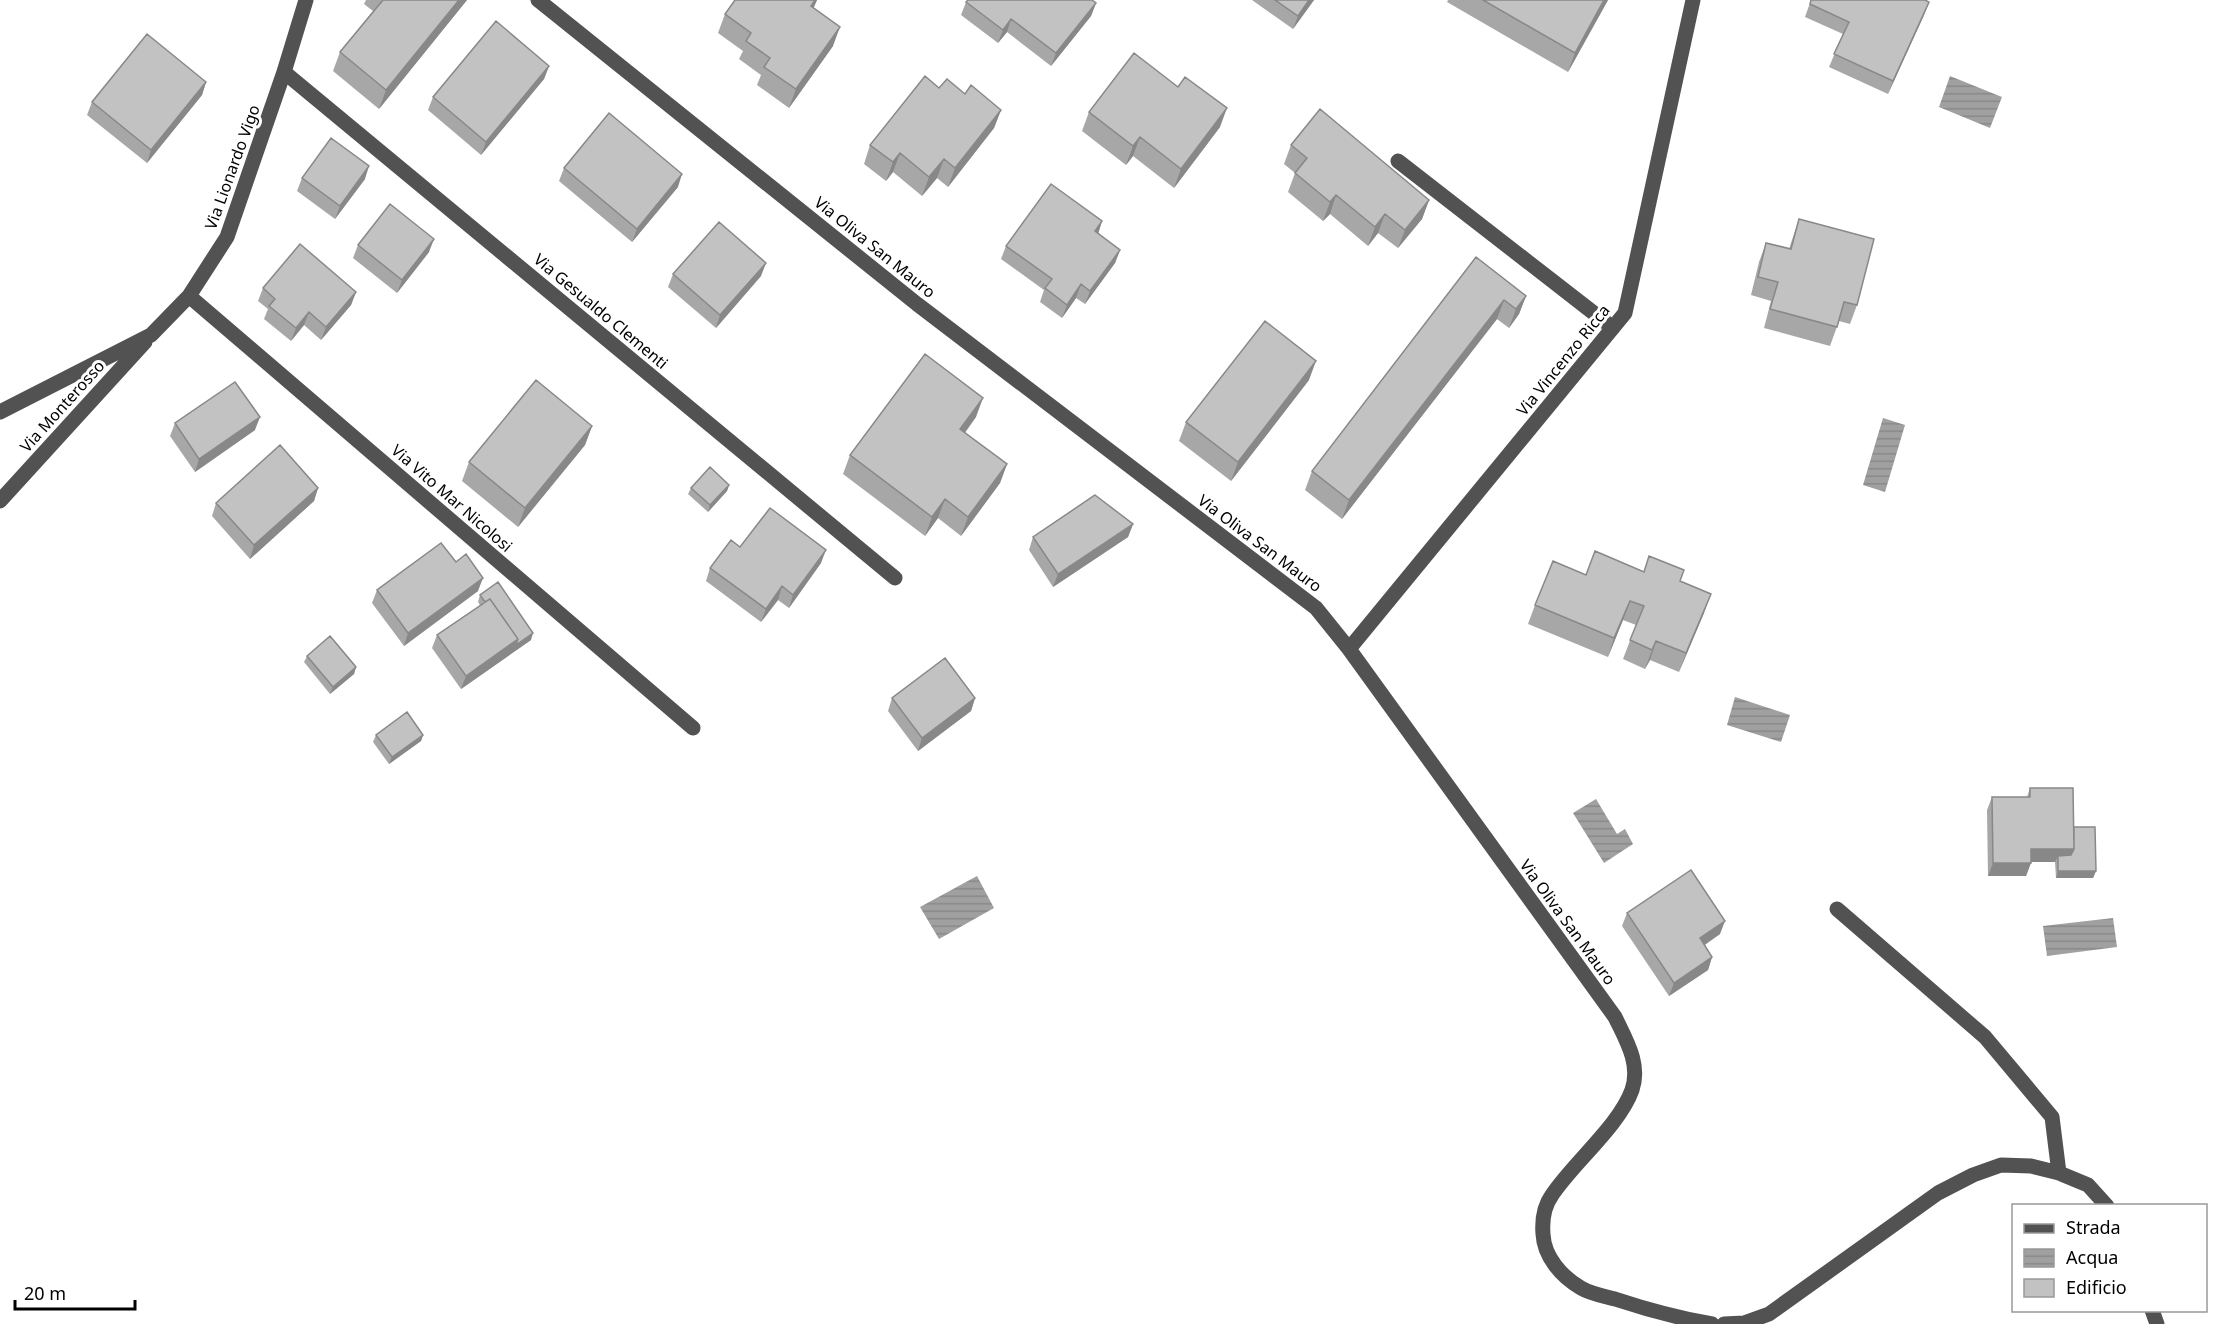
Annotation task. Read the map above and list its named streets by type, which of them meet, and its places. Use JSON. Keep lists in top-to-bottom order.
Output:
{
  "streets": {
    "street": [
      "Via Lionardo Vigo",
      "Via Oliva San Mauro",
      "Via Gesualdo Clementi",
      "Via Vincenzo Ricca",
      "Via Monterosso",
      "Via Vito Mar Nicolosi"
    ]
  },
  "crossings": [
    ["Via Lionardo Vigo", "Via Gesualdo Clementi"],
    ["Via Lionardo Vigo", "Via Monterosso"],
    ["Via Lionardo Vigo", "Via Vito Mar Nicolosi"],
    ["Via Oliva San Mauro", "Via Vincenzo Ricca"]
  ],
  "legend": ["Strada", "Acqua", "Edificio"],
  "scale_bar": "20 m"
}
